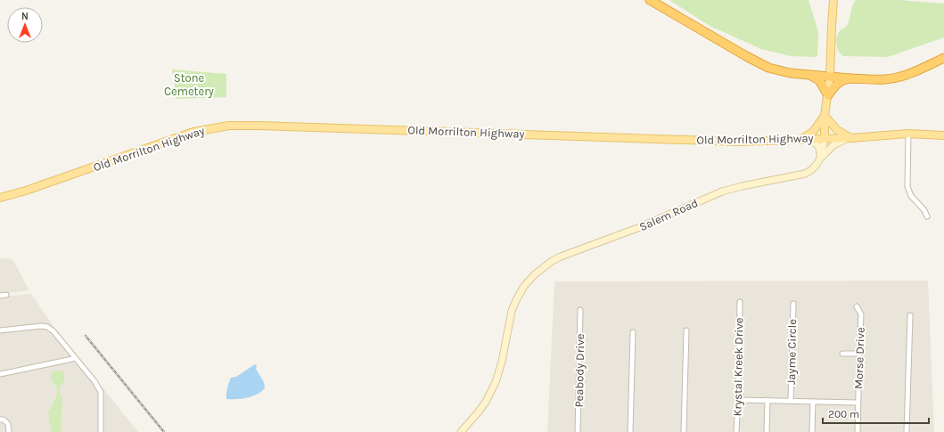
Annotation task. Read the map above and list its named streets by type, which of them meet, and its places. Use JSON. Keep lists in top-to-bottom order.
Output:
{
  "streets": {
    "main road": ["Old Morrilton Highway", "Salem Road"],
    "street": [
      "Jayme Circle",
      "Morse Drive",
      "Krystal Kreek Drive",
      "Peabody Drive"
    ]
  },
  "crossings": [
    ["Old Morrilton Highway", "Salem Road"]
  ],
  "parks": ["Stone Cemetery"],
  "scale_bar": "200 m",
  "north": "top"
}
